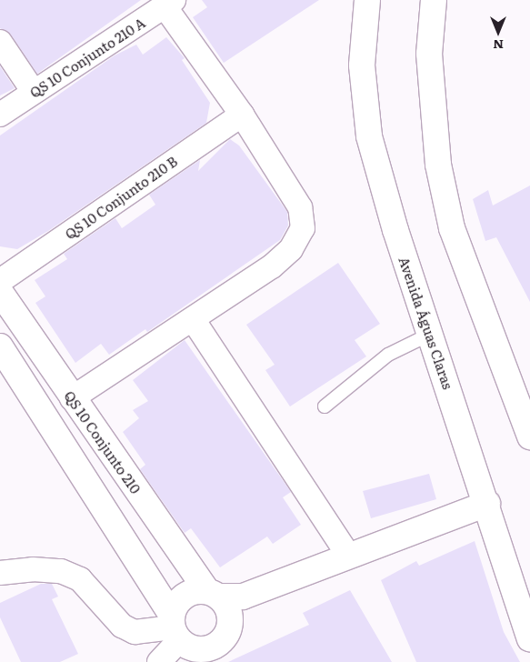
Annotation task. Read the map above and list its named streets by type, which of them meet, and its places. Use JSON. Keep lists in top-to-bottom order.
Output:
{
  "streets": {
    "street": [
      "QS 10 Conjunto 210 A",
      "QS 10 Conjunto 210 B",
      "Avenida Águas Claras",
      "QS 10 Conjunto 210"
    ]
  },
  "north": "bottom"
}
